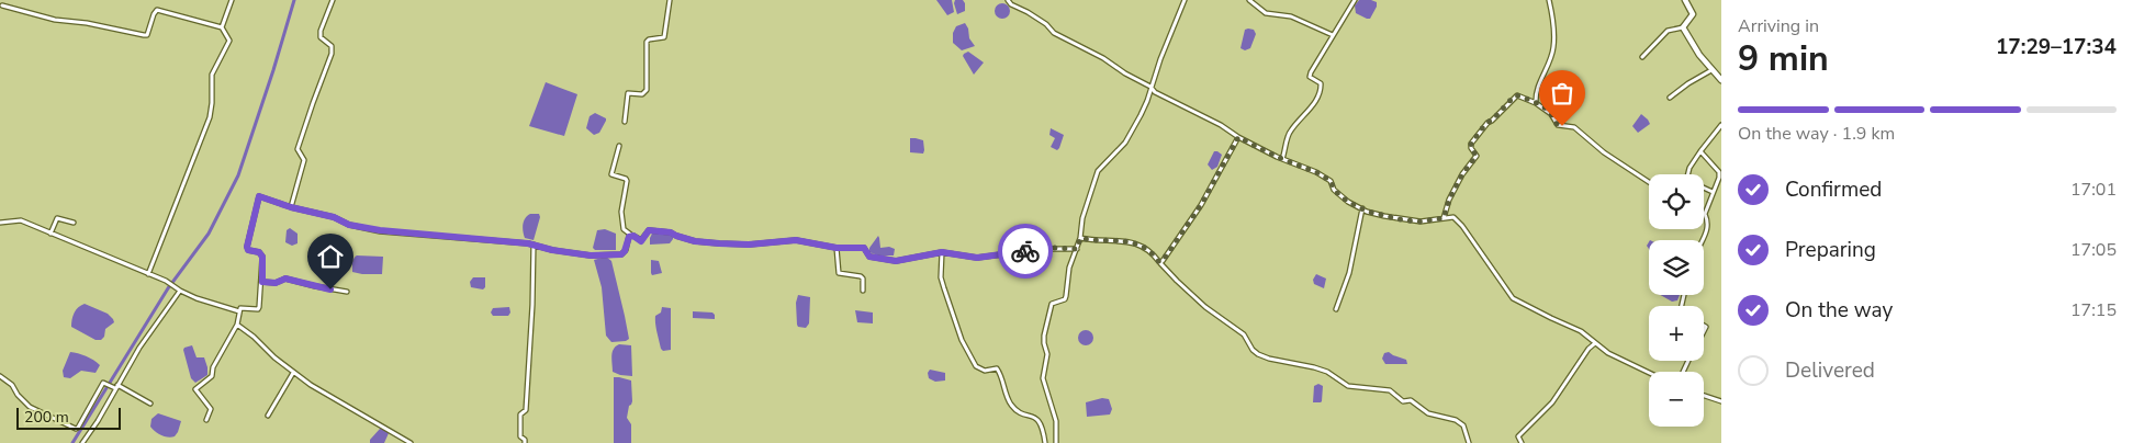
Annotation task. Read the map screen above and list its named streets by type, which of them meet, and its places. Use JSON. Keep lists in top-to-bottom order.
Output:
{
  "scale_bar": "200 m",
  "page": {
    "heading": ["9 min", "Arriving in", "17:29–17:34"],
    "bar": "On the way · 1.9 km",
    "list": [
      ["Confirmed", "17:01"],
      ["Preparing", "17:05"],
      ["On the way", "17:15"],
      "Delivered"
    ],
    "map_buttons": ["+", "−"],
    "scale": "200 m"
  }
}
